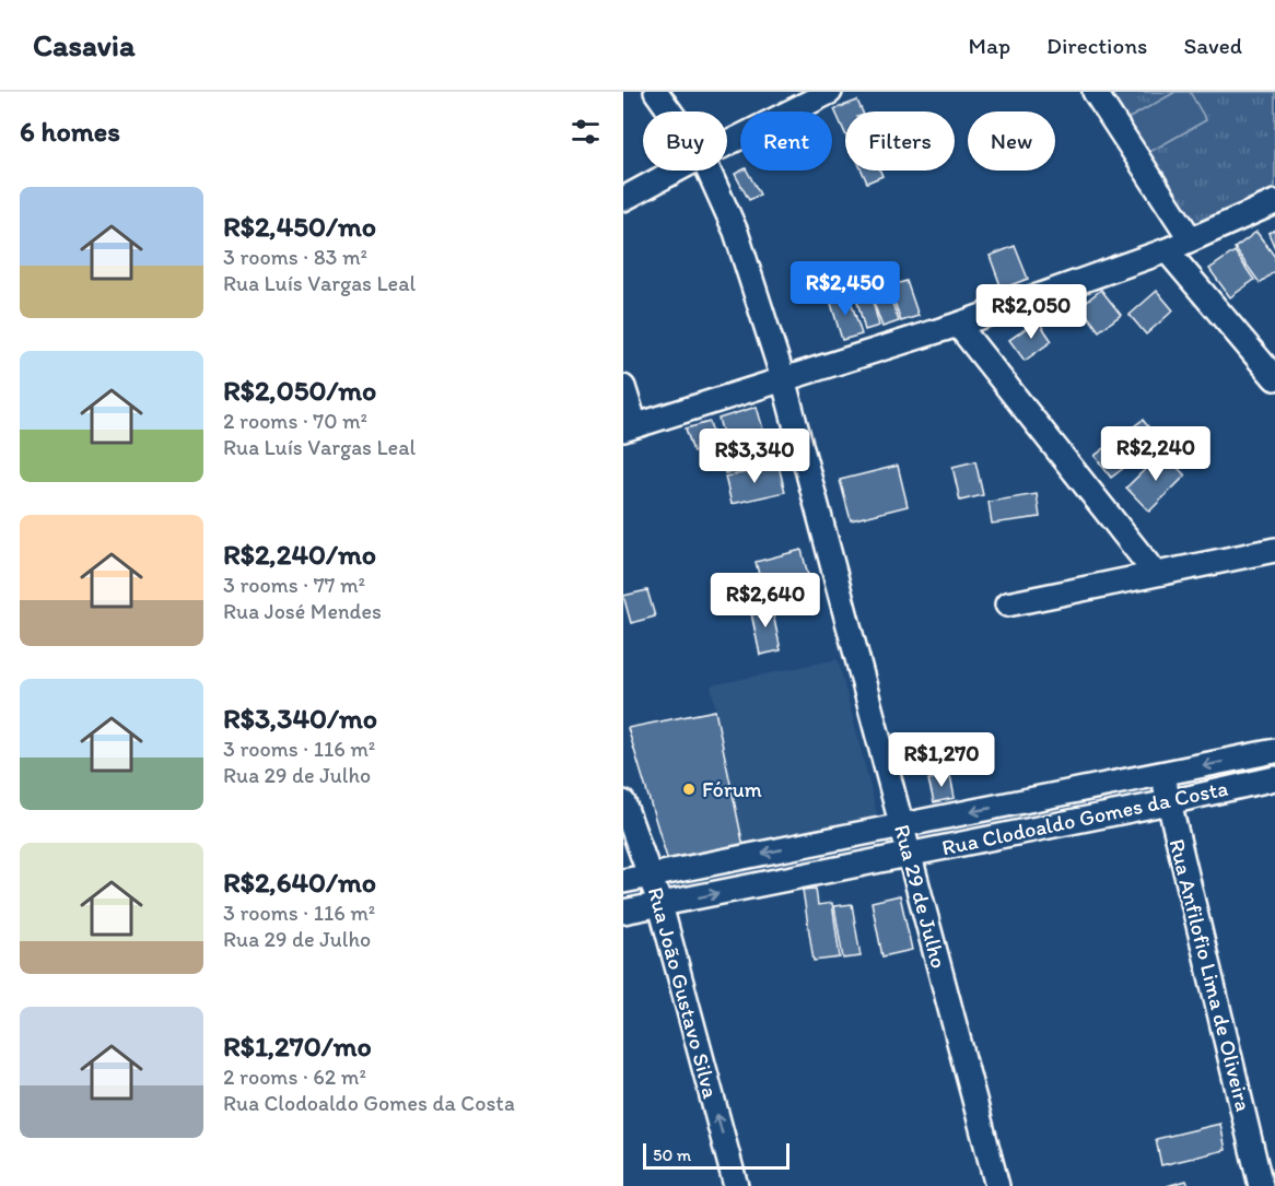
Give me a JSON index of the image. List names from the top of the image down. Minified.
{"streets":{"street":["Rua Clodoaldo Gomes da Costa","Rua 29 de Julho","Rua Anfilofio Lima de Oliveira","Rua João Gustavo Silva"]},"crossings":[["Rua Clodoaldo Gomes da Costa","Rua 29 de Julho"],["Rua Clodoaldo Gomes da Costa","Rua Anfilofio Lima de Oliveira"],["Rua Clodoaldo Gomes da Costa","Rua João Gustavo Silva"]],"one_way":["Rua João Gustavo Silva"],"places":["Fórum"],"scale_bar":"50 m","page":{"header":"Casavia","nav":["Map","Directions","Saved"],"heading":"6 homes","chip":["Buy","Rent","Filters","New"],"list":[{"name":"R$2,450/mo","note":"3 rooms · 83 m² · Rua Luís Vargas Leal"},{"name":"R$2,050/mo","note":"2 rooms · 70 m² · Rua Luís Vargas Leal"},{"name":"R$2,240/mo","note":"3 rooms · 77 m² · Rua José Mendes"},{"name":"R$3,340/mo","note":"3 rooms · 116 m² · Rua 29 de Julho"},{"name":"R$2,640/mo","note":"3 rooms · 116 m² · Rua 29 de Julho"},{"name":"R$1,270/mo","note":"2 rooms · 62 m² · Rua Clodoaldo Gomes da Costa"}],"price":["R$2,450","R$2,050","R$2,240","R$3,340","R$2,640","R$1,270"],"scale":"50 m"}}
